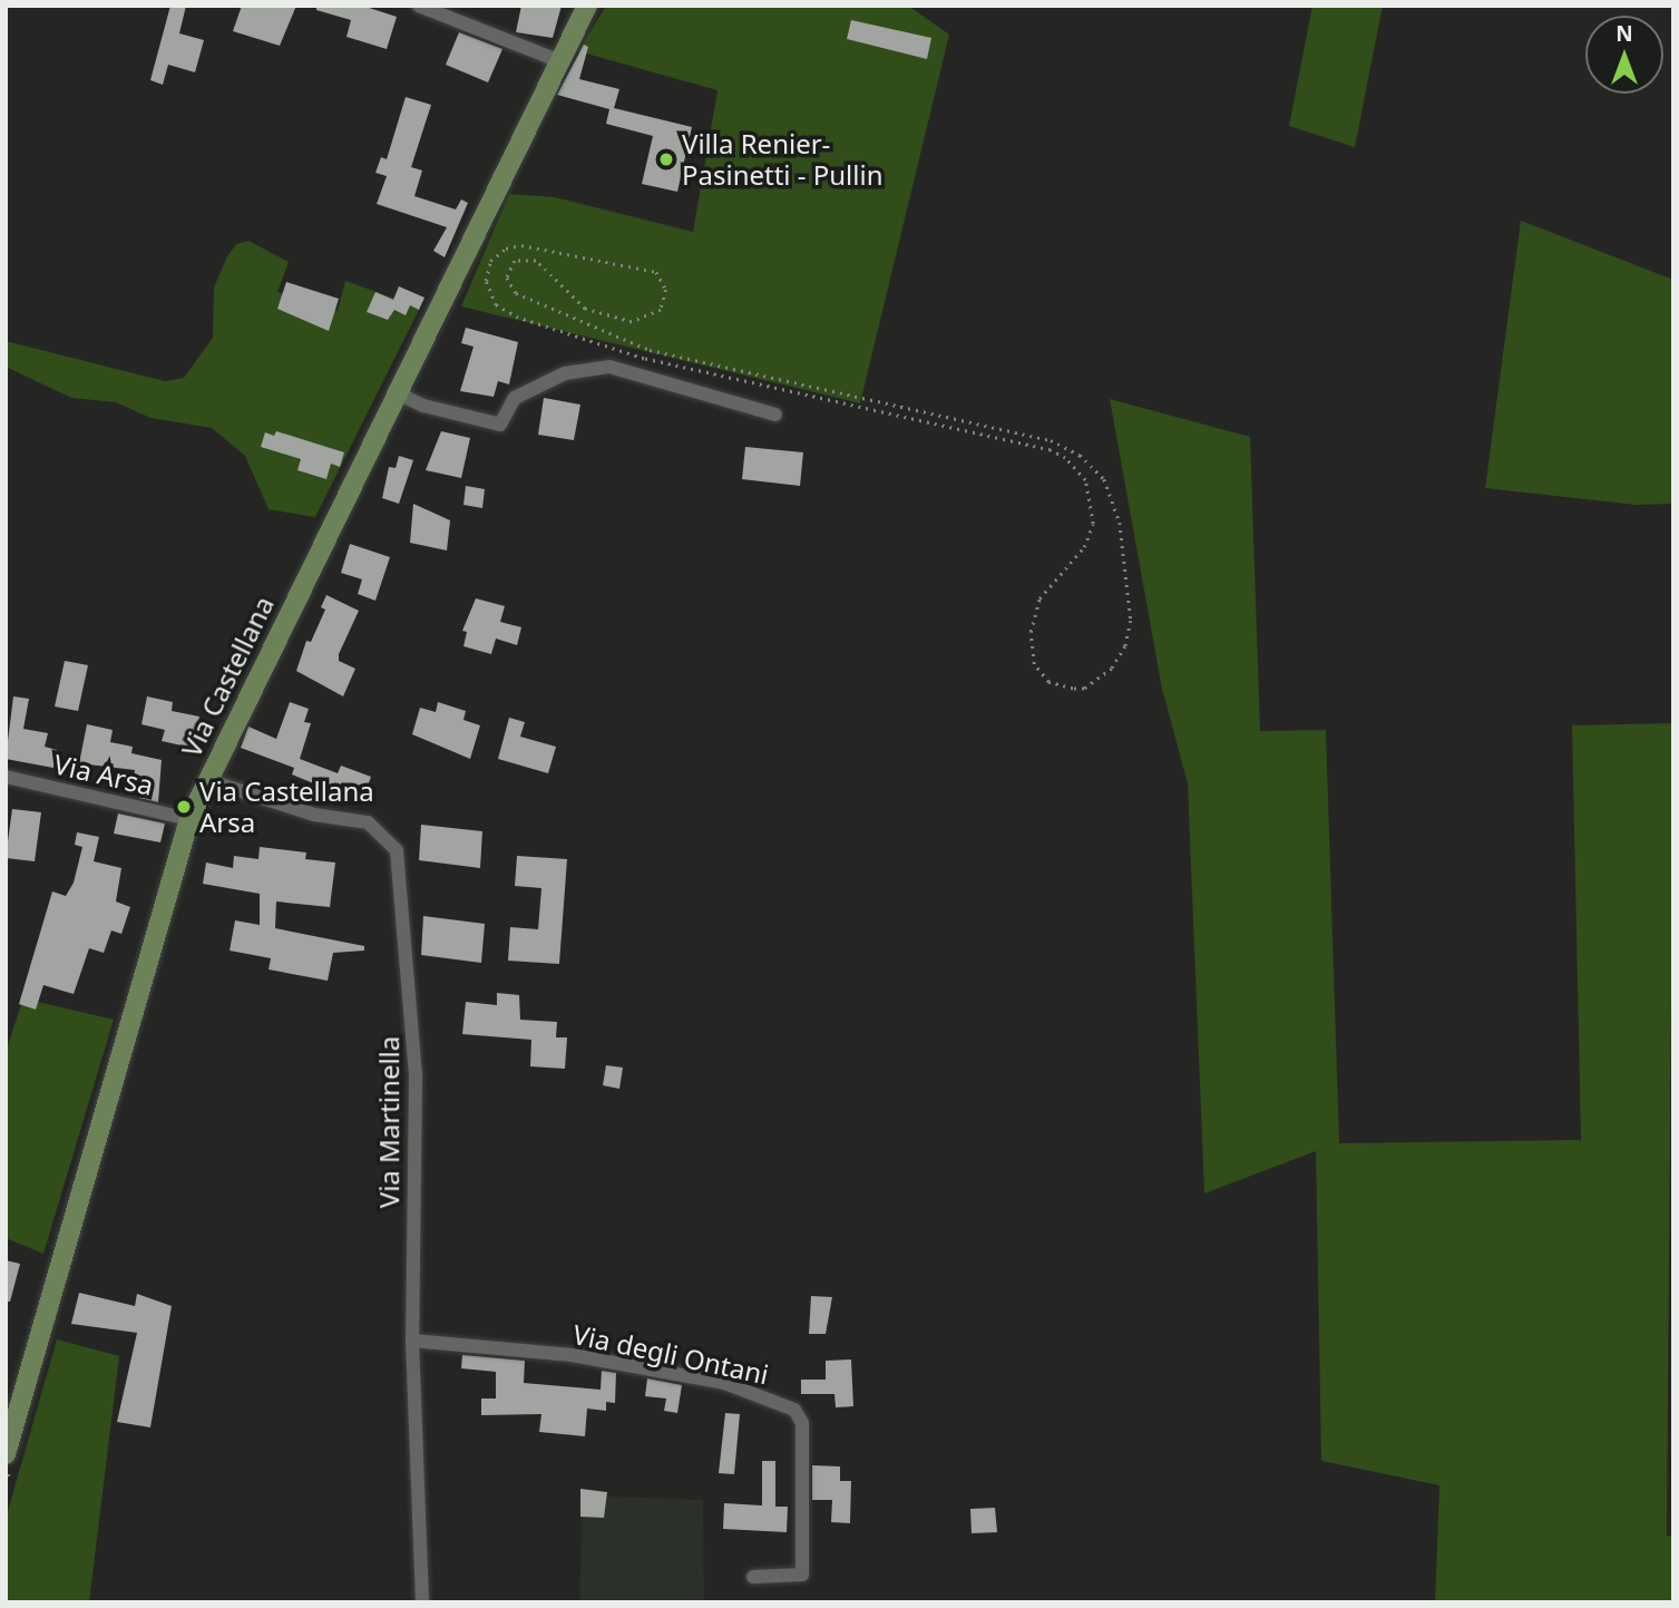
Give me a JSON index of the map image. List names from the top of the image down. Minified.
{"streets":{"main road":["Via Castellana"],"street":["Via Arsa","Via Martinella","Via degli Ontani"]},"crossings":[["Via Castellana","Via Arsa"],["Via Castellana","Via Martinella"],["Via Martinella","Via degli Ontani"]],"places":["Villa Renier- Pasinetti - Pullin","Via Castellana Arsa"],"north":"top"}
